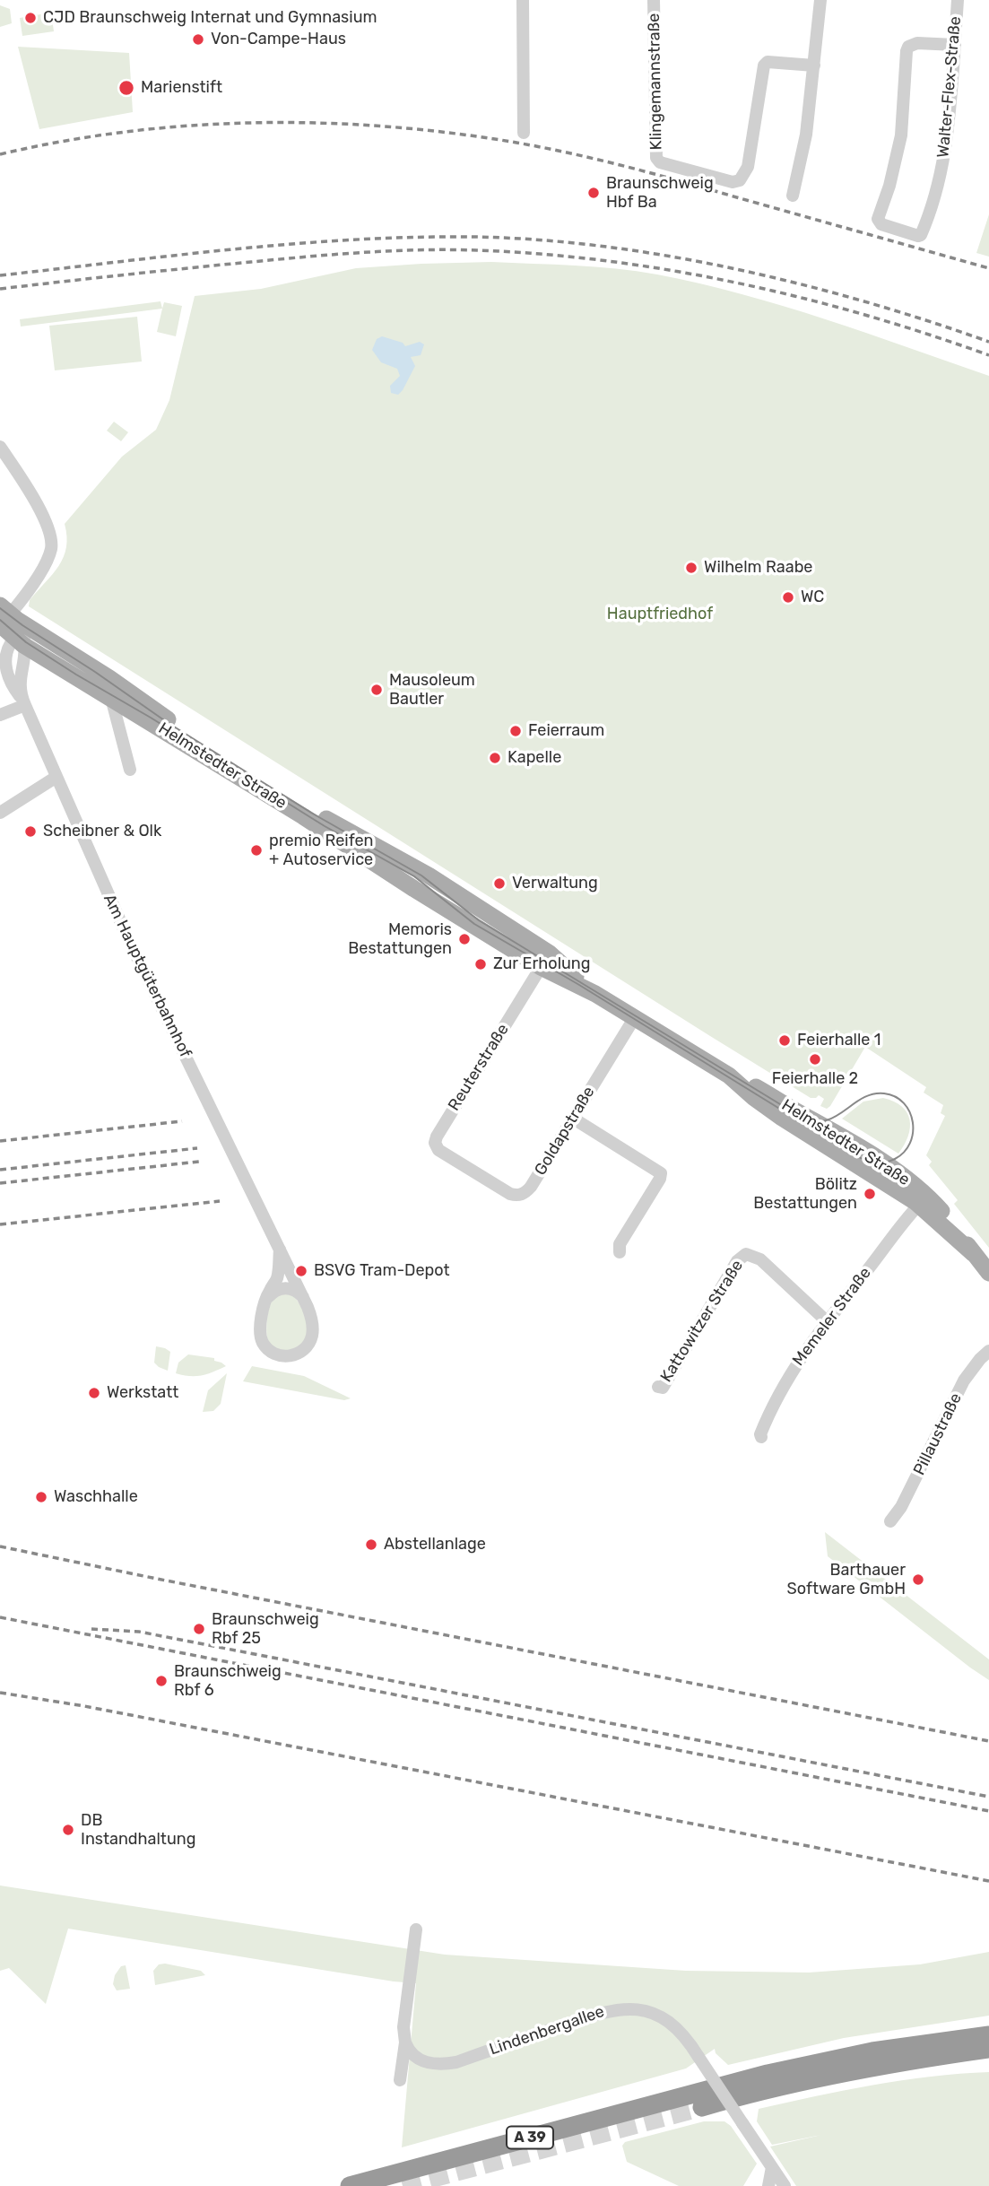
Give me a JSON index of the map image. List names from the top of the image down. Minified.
{"streets":{"highway":["A 39"],"main road":["Helmstedter Straße"],"street":["Klingemannstraße","Walter-Flex-Straße","Am Hauptgüterbahnhof","Reuterstraße","Goldapstraße","Memeler Straße","Kattowitzer Straße","Pillaustraße","Lindenbergallee"]},"crossings":[["Helmstedter Straße","Am Hauptgüterbahnhof"],["Helmstedter Straße","Reuterstraße"],["Helmstedter Straße","Goldapstraße"],["Helmstedter Straße","Memeler Straße"],["Reuterstraße","Goldapstraße"],["Memeler Straße","Kattowitzer Straße"]],"parks":["Hauptfriedhof"],"places":["CJD Braunschweig Internat und Gymnasium","Von-Campe-Haus","Marienstift","Braunschweig Hbf Ba","Wilhelm Raabe","WC","Mausoleum Bautler","Feierraum","Kapelle","Scheibner & Olk","premio Reifen + Autoservice","Verwaltung","Memoris Bestattungen","Zur Erholung","Feierhalle 1","Feierhalle 2","Bölitz Bestattungen","BSVG Tram-Depot","Werkstatt","Waschhalle","Abstellanlage","Barthauer Software GmbH","Braunschweig Rbf 25","Braunschweig Rbf 6","DB Instandhaltung"]}
